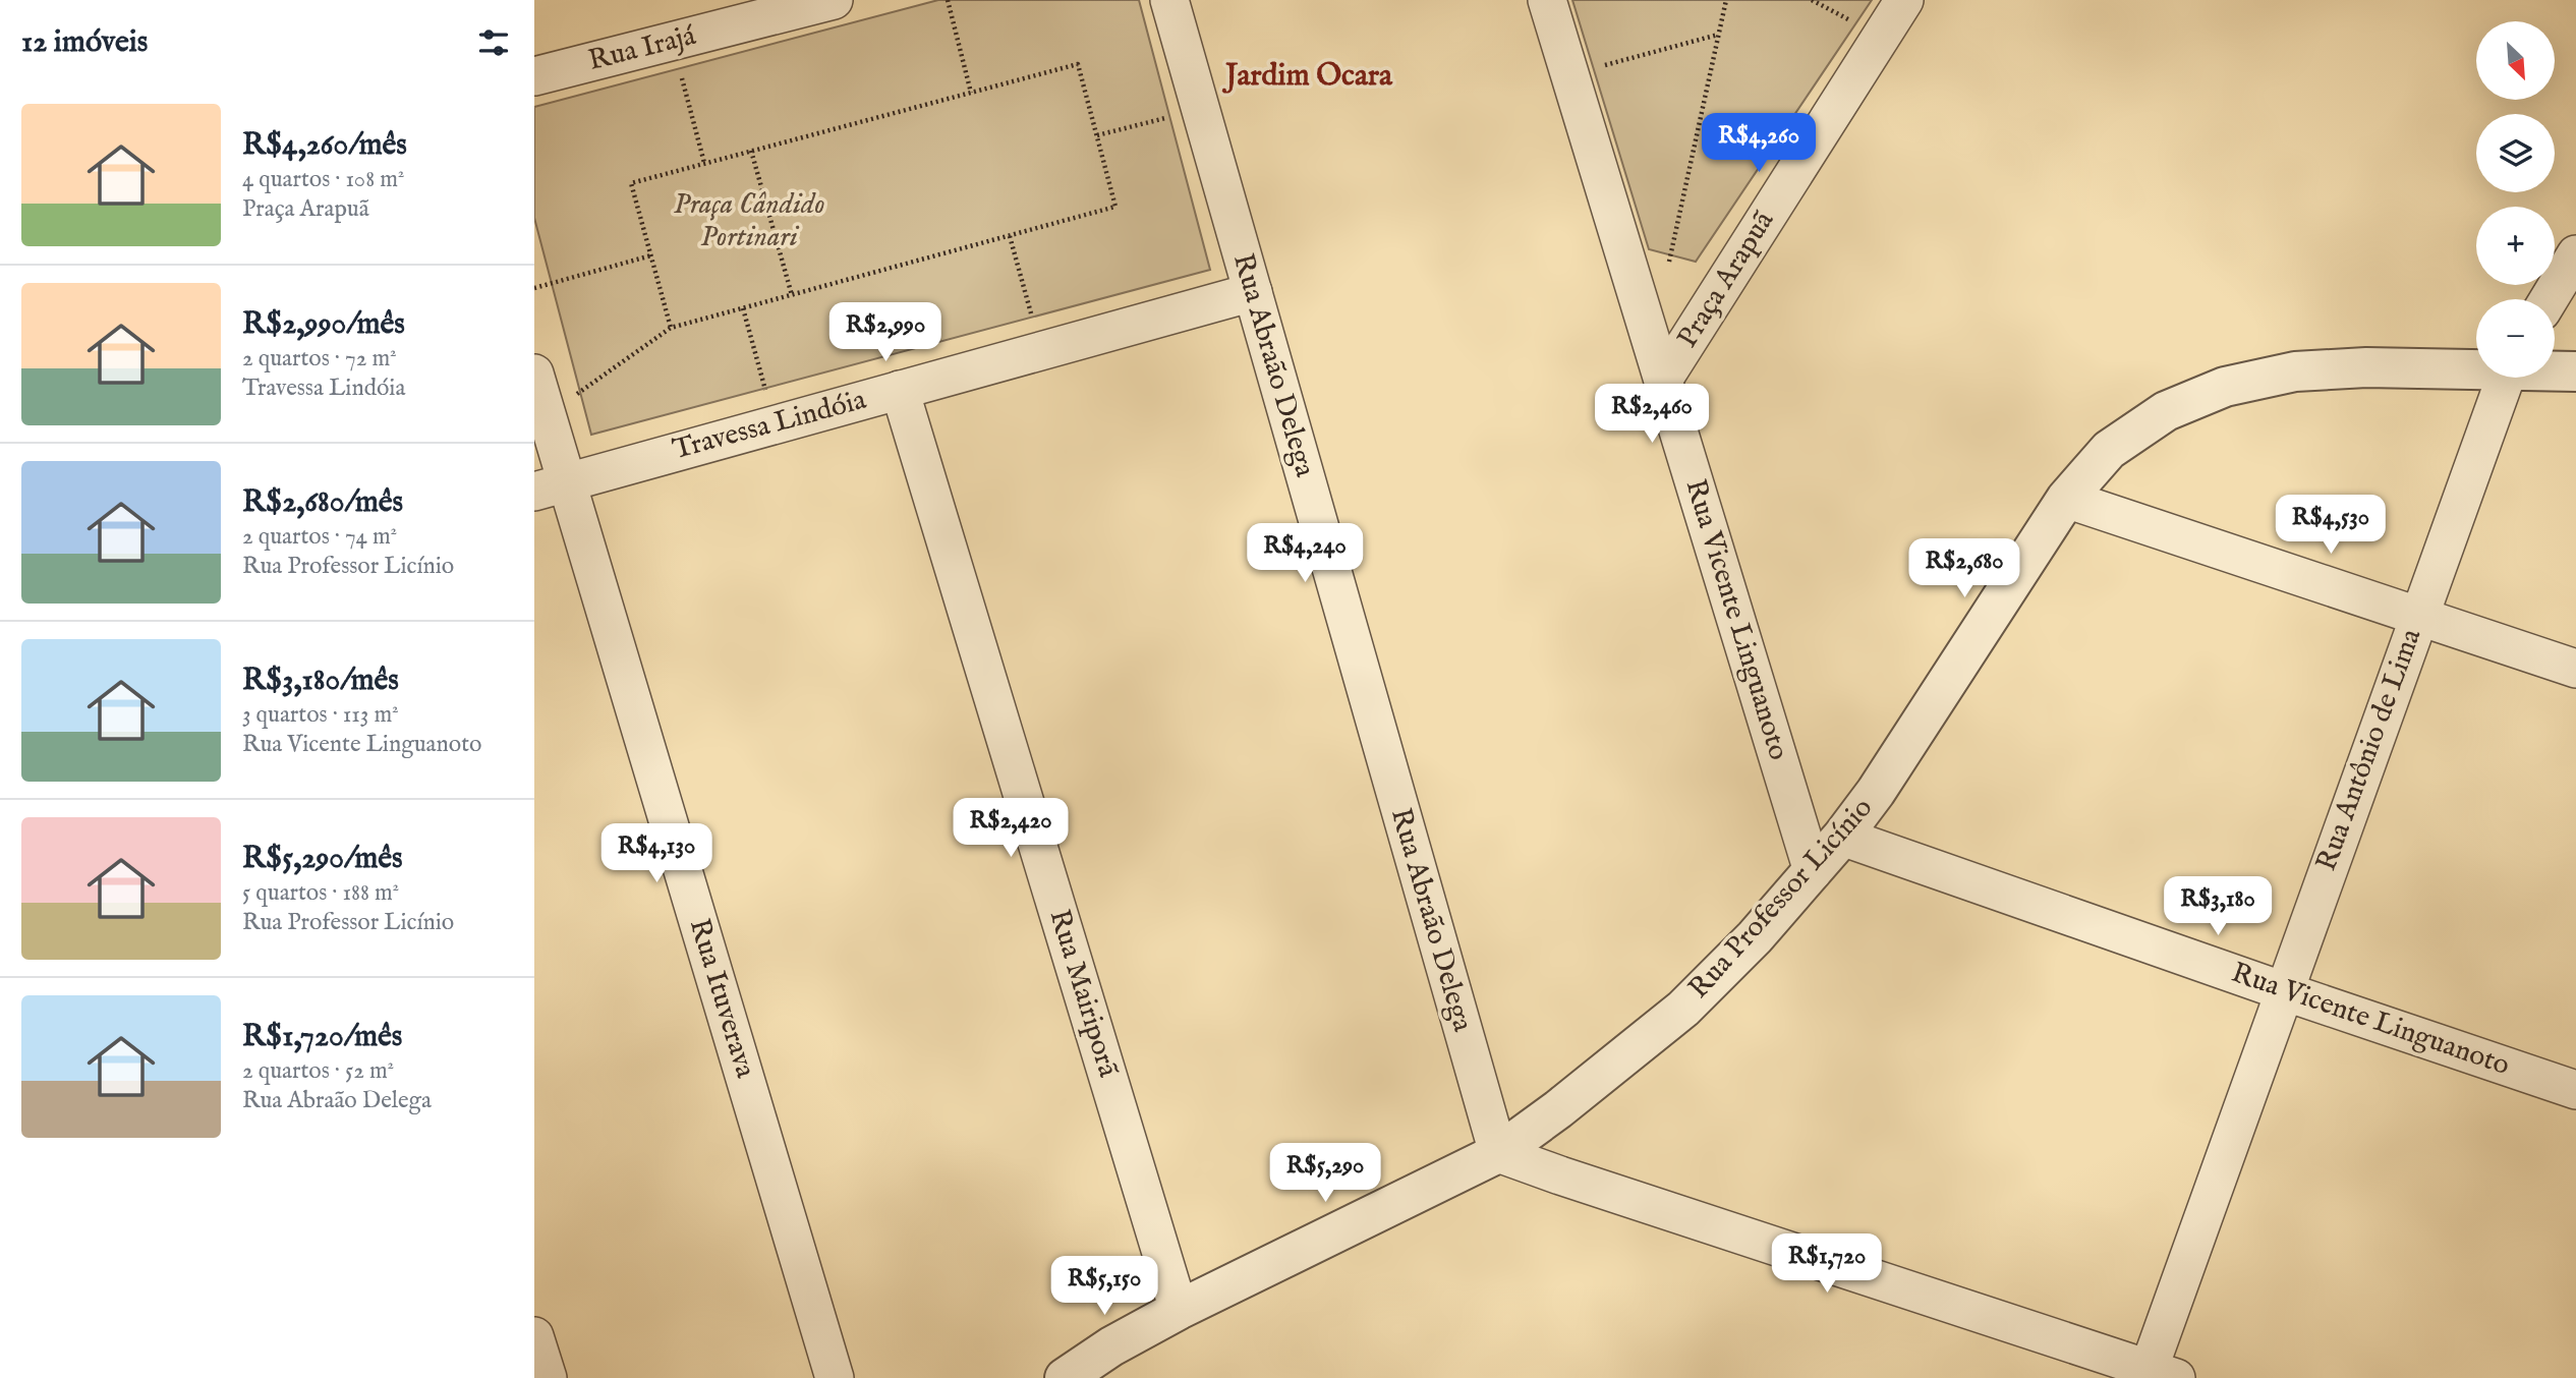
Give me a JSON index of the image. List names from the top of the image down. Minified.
{"streets":{"street":["Rua Irajá","Praça Arapuã","Rua Abraão Delega","Travessa Lindóia","Rua Vicente Linguanoto","Rua Antônio de Lima","Rua Professor Licínio","Rua Mairiporã","Rua Ituverava"]},"crossings":[["Praça Arapuã","Rua Vicente Linguanoto"],["Rua Abraão Delega","Travessa Lindóia"],["Rua Abraão Delega","Rua Professor Licínio"],["Travessa Lindóia","Rua Mairiporã"],["Travessa Lindóia","Rua Ituverava"],["Rua Vicente Linguanoto","Rua Antônio de Lima"],["Rua Vicente Linguanoto","Rua Professor Licínio"],["Rua Professor Licínio","Rua Mairiporã"]],"districts":["Jardim Ocara"],"parks":["Praça Cândido Portinari"],"north":"bottom right","page":{"heading":"12 imóveis","map_buttons":["+","−"],"list":[{"name":"R$4,260/mês","note":"4 quartos · 108 m² · Praça Arapuã"},{"name":"R$2,990/mês","note":"2 quartos · 72 m² · Travessa Lindóia"},{"name":"R$2,680/mês","note":"2 quartos · 74 m² · Rua Professor Licínio"},{"name":"R$3,180/mês","note":"3 quartos · 113 m² · Rua Vicente Linguanoto"},{"name":"R$5,290/mês","note":"5 quartos · 188 m² · Rua Professor Licínio"},{"name":"R$1,720/mês","note":"2 quartos · 52 m² · Rua Abraão Delega"}],"price":["R$4,260","R$2,990","R$2,460","R$4,530","R$4,240","R$2,680","R$2,420","R$4,130","R$3,180","R$5,290","R$1,720","R$5,150"]}}
